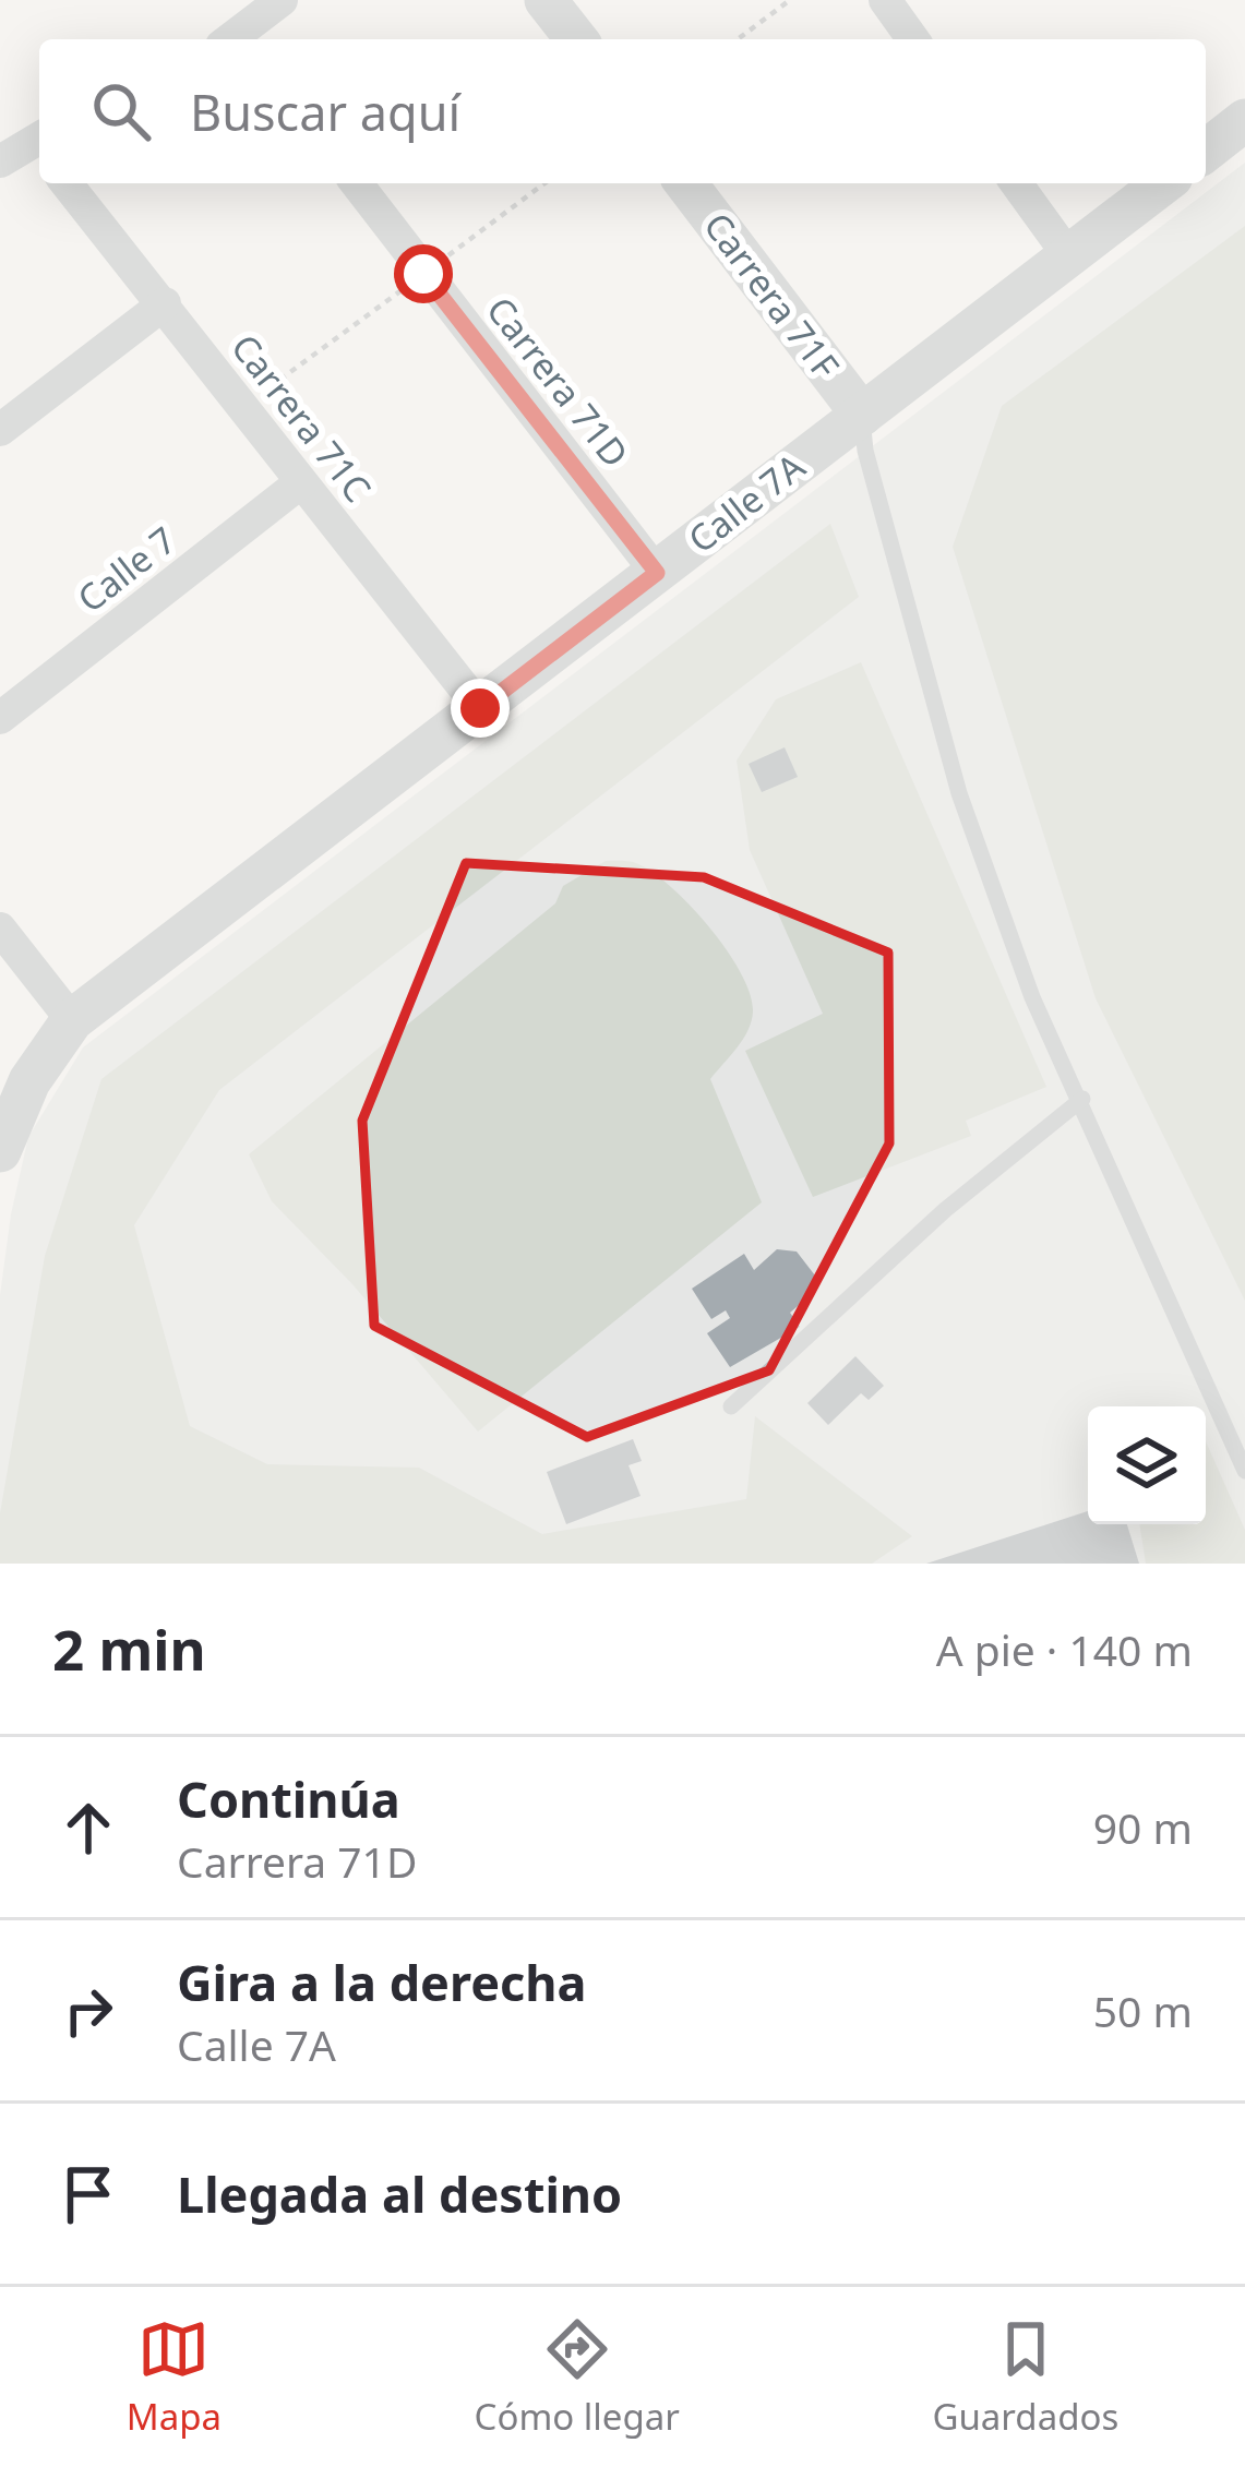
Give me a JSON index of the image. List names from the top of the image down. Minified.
{"streets":{"street":["Carrera 71F","Carrera 71D","Carrera 71C","Calle 7A","Calle 7"]},"crossings":[["Carrera 71F","Calle 7A"],["Carrera 71D","Calle 7A"],["Carrera 71C","Calle 7A"],["Carrera 71C","Calle 7"]],"page":{"search":"Buscar aquí","heading":["2 min","A pie · 140 m"],"list":[["Continúa","Carrera 71D","90 m"],["Gira a la derecha","Calle 7A","50 m"],"Llegada al destino"],"nav":["Mapa","Cómo llegar","Guardados"]}}
